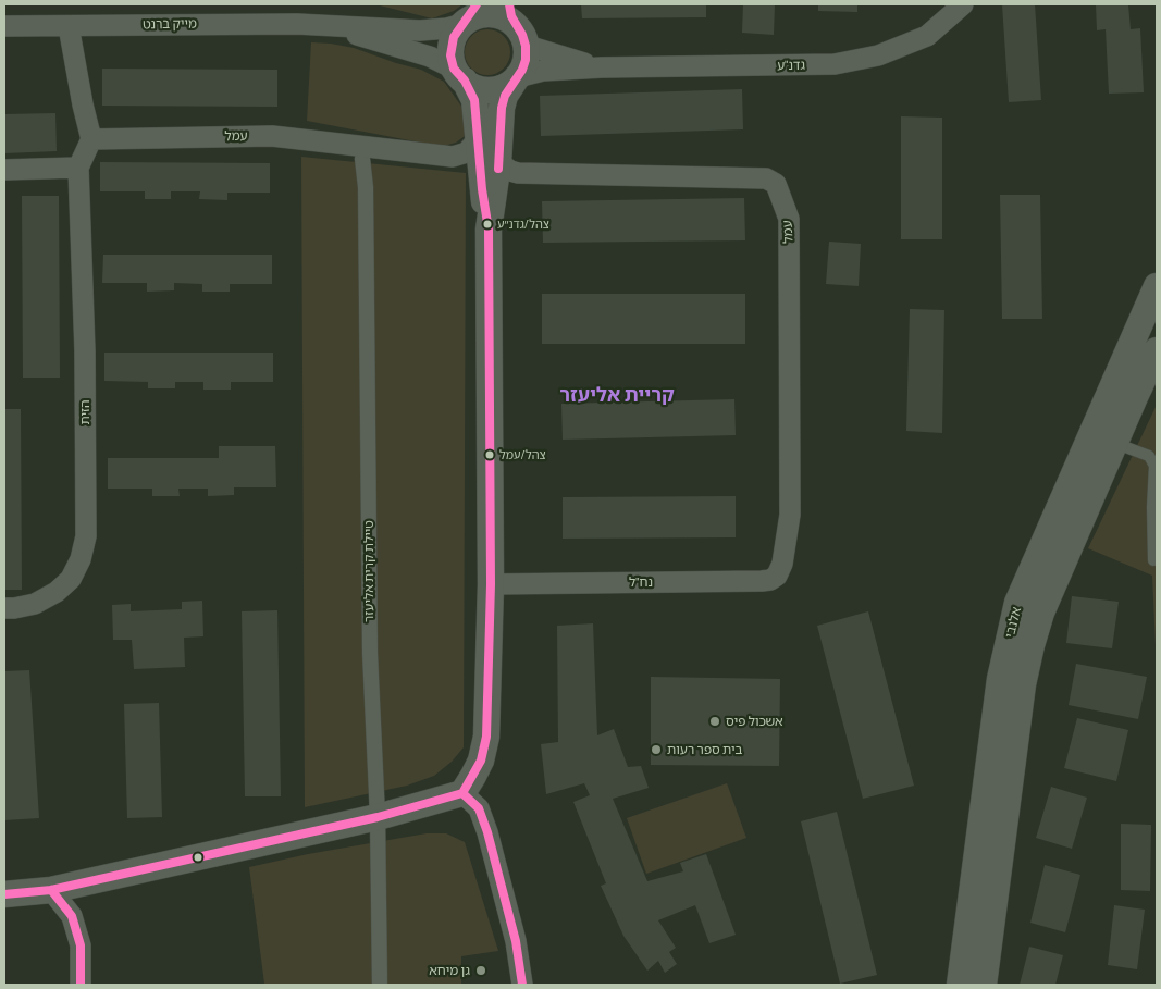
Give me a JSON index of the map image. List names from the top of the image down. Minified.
{"streets":{"street":["מייק ברנט","גדנ\"ע","עמל","הזית","טיילת קרית אליעזר","נח\"ל","אלנבי"]},"crossings":[["מייק ברנט","גדנ\"ע"],["עמל","נח\"ל"]],"districts":["קריית אליעזר"],"places":["צהל/גדנ״ע","צהל/עמל","אשכול פיס","בית ספר רעות","גן מיחא"]}
